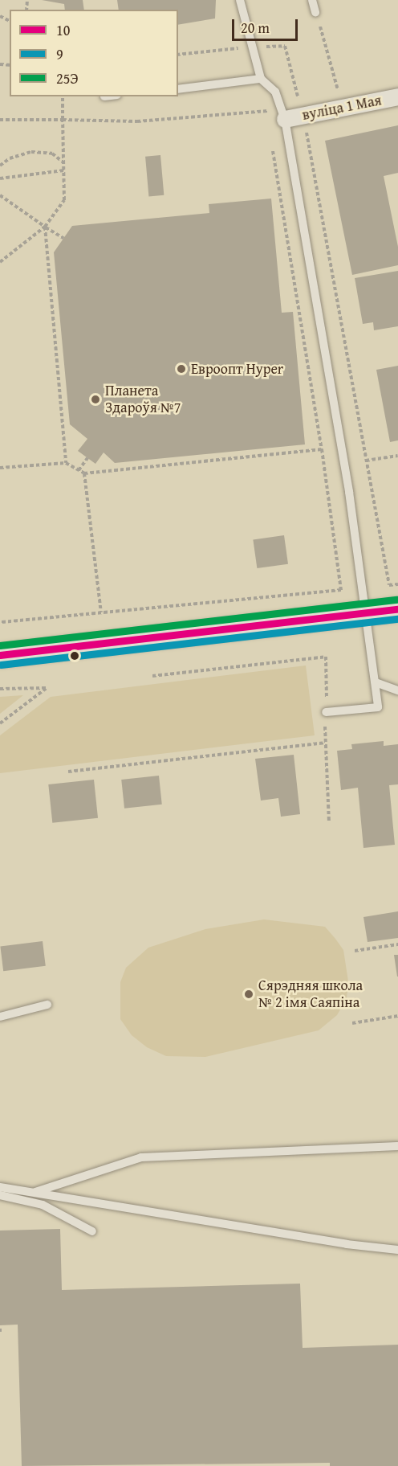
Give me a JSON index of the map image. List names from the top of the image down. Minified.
{"streets":{"street":["вуліца 1 Мая"]},"places":["Евроопт Hyper","Планета Здароўя №7","Сярэдняя школа № 2 імя Саяпіна"],"lines":["transit line 25Э","transit line 10","transit line 9"],"legend":["10","9","25Э"],"scale_bar":"20 m"}
